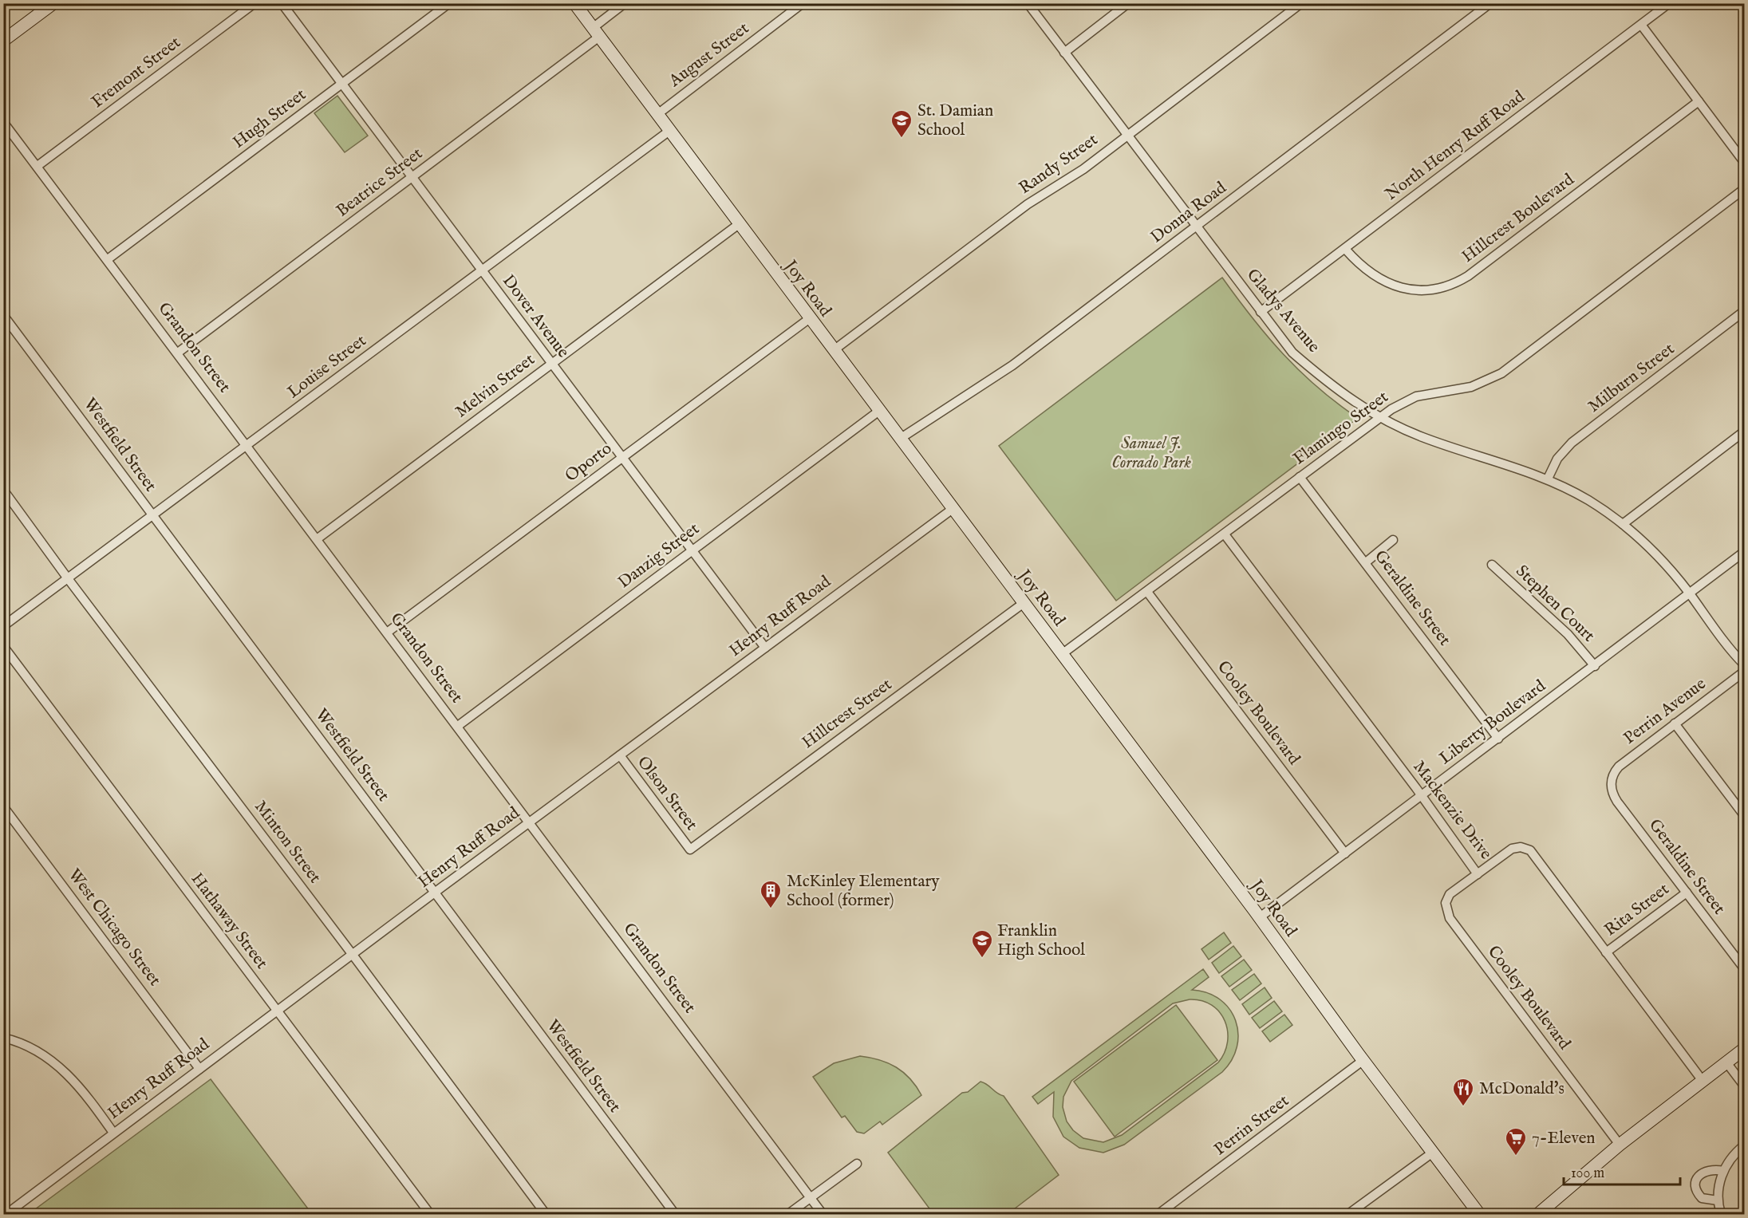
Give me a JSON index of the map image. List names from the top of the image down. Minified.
{"streets":{"street":["August Street","Fremont Street","Hugh Street","North Henry Ruff Road","Randy Street","Beatrice Street","Donna Road","Hillcrest Boulevard","Joy Road","Gladys Avenue","Dover Avenue","Grandon Street","Louise Street","Milburn Street","Melvin Street","Flamingo Street","Westfield Street","Oporto","Danzig Street","Geraldine Street","Stephen Court","Henry Ruff Road","Perrin Avenue","Cooley Boulevard","Hillcrest Street","Liberty Boulevard","Olson Street","Mackenzie Drive","Minton Street","Rita Street","Hathaway Street","West Chicago Street","Perrin Street"]},"crossings":[["August Street","Joy Road"],["Fremont Street","Grandon Street"],["Hugh Street","Dover Avenue"],["Hugh Street","Grandon Street"],["North Henry Ruff Road","Hillcrest Boulevard"],["North Henry Ruff Road","Gladys Avenue"],["Randy Street","Joy Road"],["Randy Street","Gladys Avenue"],["Beatrice Street","Joy Road"],["Beatrice Street","Dover Avenue"],["Beatrice Street","Grandon Street"],["Donna Road","Joy Road"],["Donna Road","Gladys Avenue"],["Joy Road","Louise Street"],["Joy Road","Melvin Street"],["Joy Road","Flamingo Street"],["Joy Road","Oporto"],["Joy Road","Danzig Street"],["Joy Road","Henry Ruff Road"],["Joy Road","Hillcrest Street"],["Joy Road","Liberty Boulevard"],["Joy Road","Perrin Street"],["Gladys Avenue","Milburn Street"],["Gladys Avenue","Flamingo Street"],["Gladys Avenue","Liberty Boulevard"],["Dover Avenue","Louise Street"],["Dover Avenue","Melvin Street"],["Dover Avenue","Oporto"],["Dover Avenue","Danzig Street"],["Dover Avenue","Henry Ruff Road"],["Grandon Street","Louise Street"],["Grandon Street","Melvin Street"],["Grandon Street","Oporto"],["Grandon Street","Danzig Street"],["Grandon Street","Henry Ruff Road"],["Louise Street","Westfield Street"],["Louise Street","Minton Street"],["Flamingo Street","Geraldine Street"],["Flamingo Street","Cooley Boulevard"],["Flamingo Street","Mackenzie Drive"],["Westfield Street","Henry Ruff Road"],["Geraldine Street","Perrin Avenue"],["Geraldine Street","Liberty Boulevard"],["Geraldine Street","Rita Street"],["Stephen Court","Liberty Boulevard"],["Henry Ruff Road","Olson Street"],["Henry Ruff Road","Minton Street"],["Henry Ruff Road","Hathaway Street"],["Henry Ruff Road","West Chicago Street"],["Cooley Boulevard","Liberty Boulevard"],["Cooley Boulevard","Mackenzie Drive"],["Hillcrest Street","Olson Street"],["Liberty Boulevard","Mackenzie Drive"],["Mackenzie Drive","Rita Street"]],"parks":["Samuel J. Corrado Park"],"places":{"school or university":["St. Damian School","Franklin High School"],"building":["McKinley Elementary School (former)"],"restaurant":["McDonald's"],"supermarket":["7-Eleven"]},"scale_bar":"100 m"}
